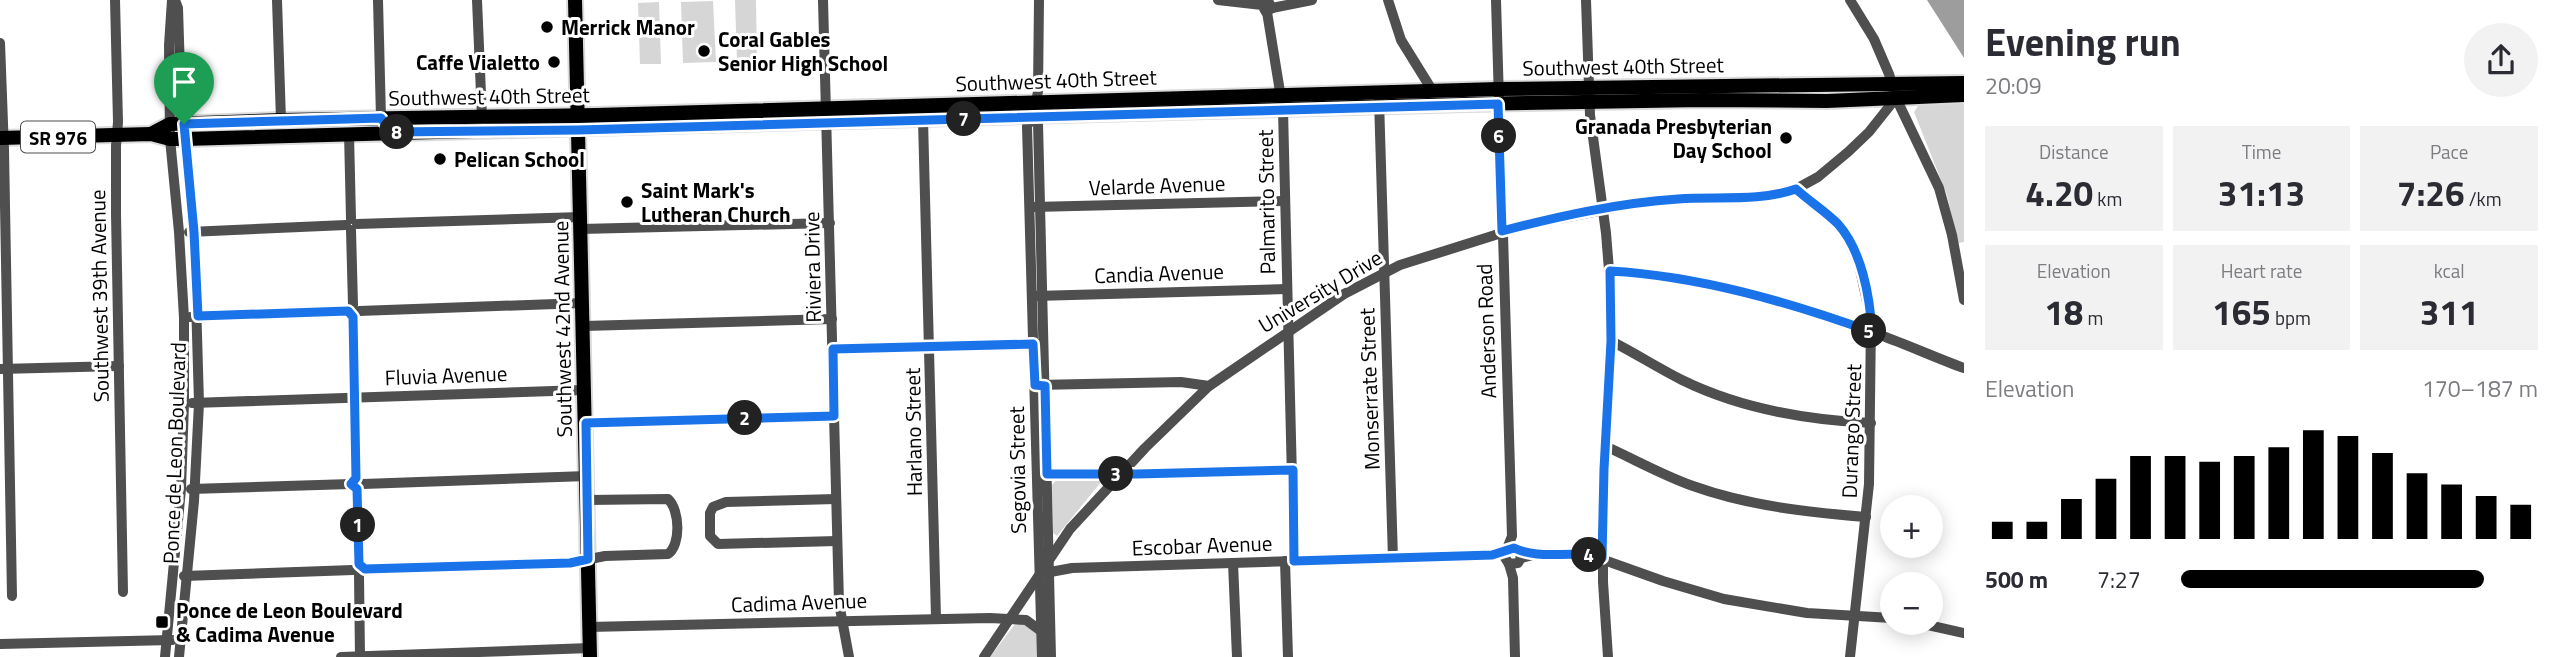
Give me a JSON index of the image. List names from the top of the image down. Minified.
{"streets":{"main road":["Southwest 40th Street","SR 976","Southwest 42nd Avenue"],"street":["Velarde Avenue","Palmarito Street","Riviera Drive","Candia Avenue","University Drive","Southwest 39th Avenue","Anderson Road","Fluvia Avenue","Monserrate Street","Durango Street","Harlano Street","Ponce de Leon Boulevard","Segovia Street","Escobar Avenue","Cadima Avenue"]},"crossings":[["Southwest 40th Street","Palmarito Street"],["Southwest 40th Street","Riviera Drive"],["Southwest 40th Street","University Drive"],["Southwest 40th Street","Southwest 39th Avenue"],["Southwest 40th Street","Southwest 42nd Avenue"],["Southwest 40th Street","Anderson Road"],["Southwest 40th Street","Monserrate Street"],["Southwest 40th Street","Harlano Street"],["Southwest 40th Street","Ponce de Leon Boulevard"],["Southwest 40th Street","Segovia Street"],["Velarde Avenue","Palmarito Street"],["Velarde Avenue","Segovia Street"],["Palmarito Street","Candia Avenue"],["Palmarito Street","University Drive"],["Palmarito Street","Escobar Avenue"],["Riviera Drive","Cadima Avenue"],["Candia Avenue","Segovia Street"],["University Drive","Anderson Road"],["University Drive","Monserrate Street"],["University Drive","Durango Street"],["University Drive","Segovia Street"],["University Drive","Escobar Avenue"],["University Drive","Cadima Avenue"],["Southwest 42nd Avenue","Fluvia Avenue"],["Southwest 42nd Avenue","Cadima Avenue"],["Anderson Road","Escobar Avenue"],["Fluvia Avenue","Ponce de Leon Boulevard"],["Monserrate Street","Escobar Avenue"],["Harlano Street","Cadima Avenue"],["Segovia Street","Escobar Avenue"],["Segovia Street","Cadima Avenue"]],"places":{"other":["Merrick Manor","Coral Gables Senior High School","Caffe Vialetto","Granada Presbyterian Day School","Pelican School","Saint Mark's Lutheran Church"],"transit":["Ponce de Leon Boulevard & Cadima Avenue"]},"page":{"heading":["Evening run","20:09"],"pins":["7","8","6","5","2","3","1","4"],"stats":[["Distance","4.20 km"],["Time","31:13"],["Pace","7:26 /km"],["Elevation","18 m"],["Heart rate","165 bpm"],["kcal","311"]],"chart":["Elevation","170–187 m"],"map_buttons":["+","−"],"list":[{"name":"500 m","note":"7:27"}]}}
